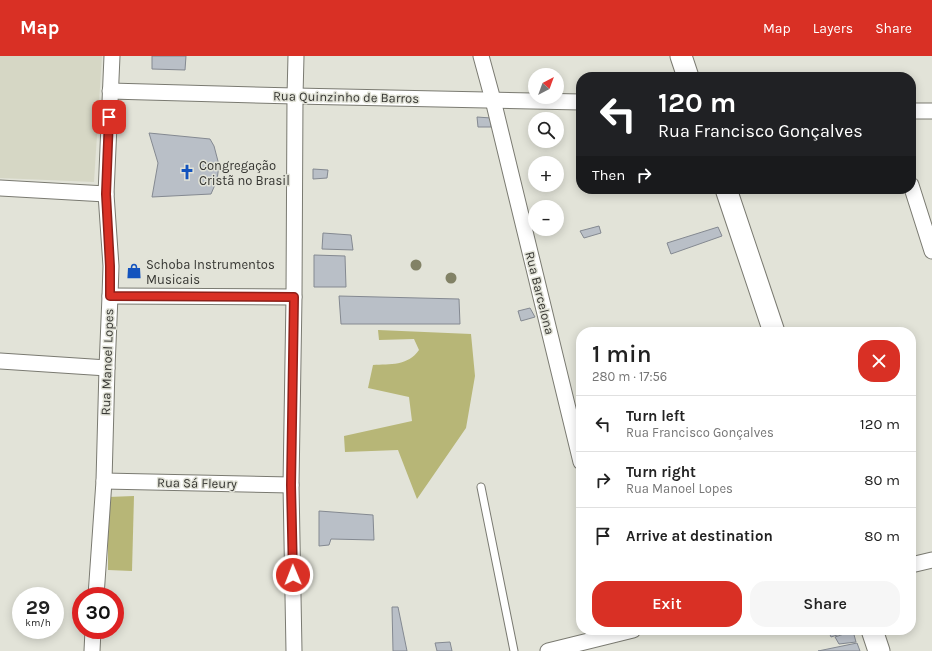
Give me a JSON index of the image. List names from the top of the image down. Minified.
{"streets":{"street":["Rua Quinzinho de Barros","Rua Barcelona","Rua Manoel Lopes","Rua Sá Fleury"]},"crossings":[["Rua Quinzinho de Barros","Rua Barcelona"],["Rua Quinzinho de Barros","Rua Manoel Lopes"],["Rua Manoel Lopes","Rua Sá Fleury"]],"places":{"church":["Congregação Cristã no Brasil"],"shop":["Schoba Instrumentos Musicais"]},"north":"top right","page":{"header":"Map","nav":["Map","Layers","Share"],"map_buttons":["+","−"],"turn":["120 m","Rua Francisco Gonçalves"],"then":"Then","heading":["1 min","280 m · 17:56"],"list":[{"name":"Turn left","note":"Rua Francisco Gonçalves","value":"120 m"},{"name":"Turn right","note":"Rua Manoel Lopes","value":"80 m"},{"name":"Arrive at destination","value":"80 m"}],"buttons":["Exit","Share"],"speed":"29 km/h","limit":"30"}}
